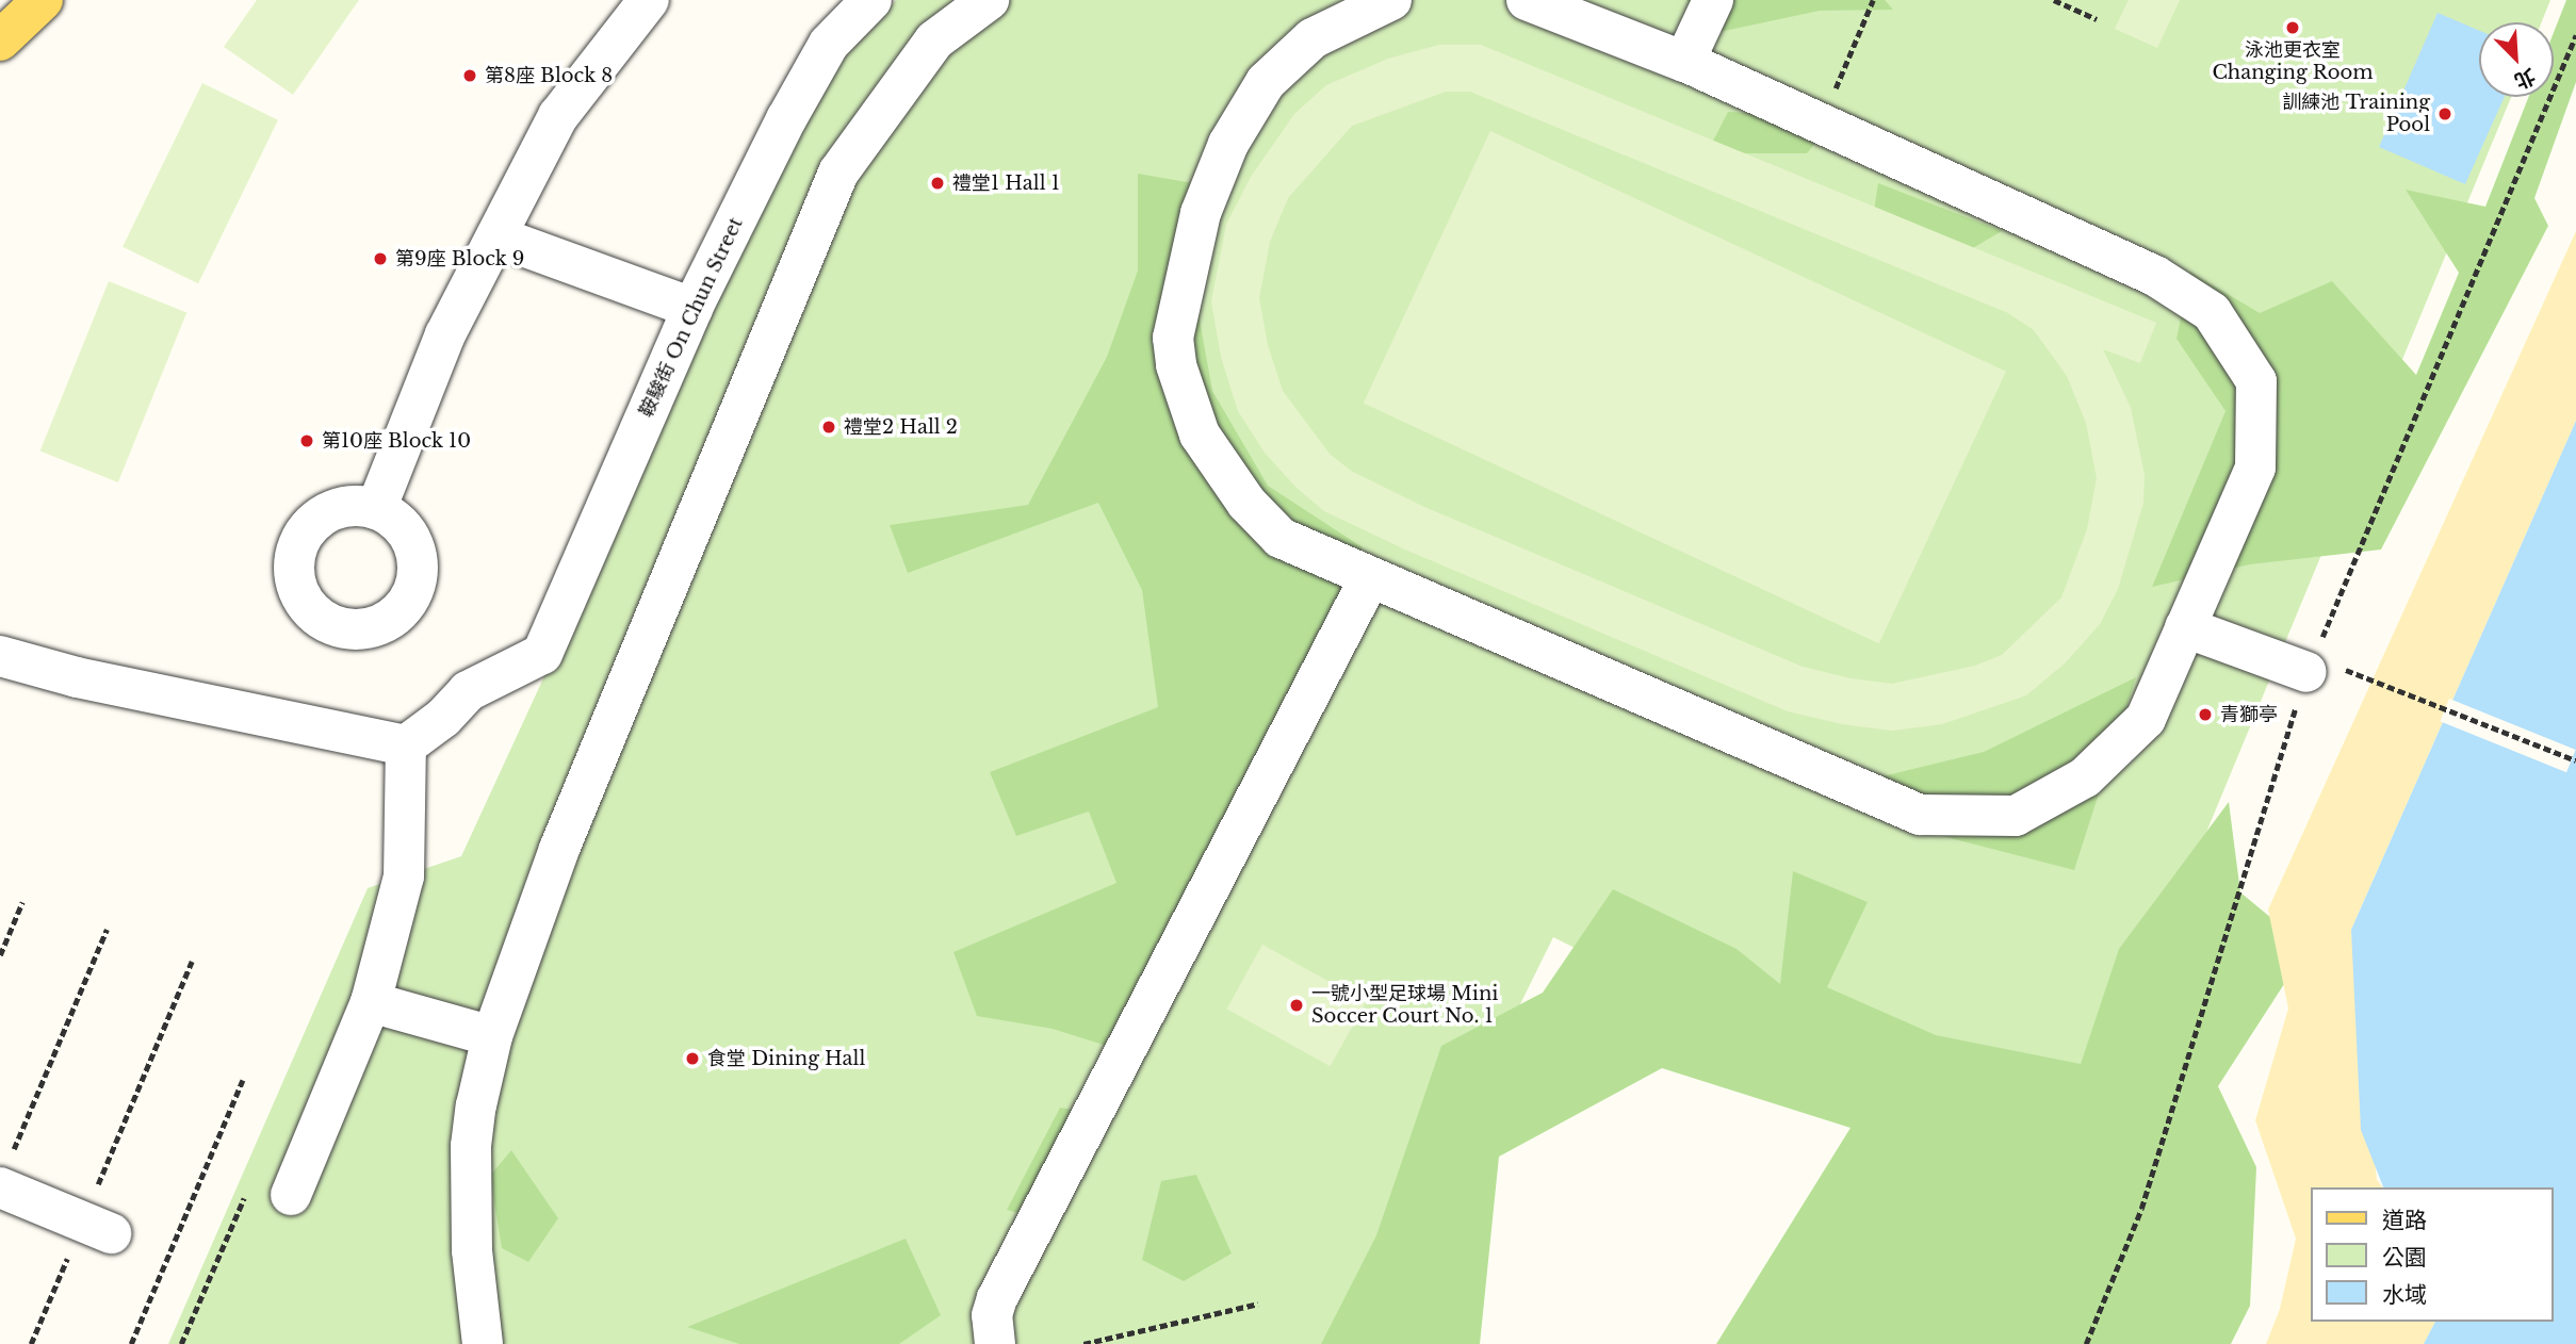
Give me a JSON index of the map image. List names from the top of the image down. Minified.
{"streets":{"street":["鞍駿街 On Chun Street"]},"places":["泳池更衣室 Changing Room","第8座 Block 8","訓練池 Training Pool","禮堂1 Hall 1","第9座 Block 9","禮堂2 Hall 2","第10座 Block 10","青獅亭","一號小型足球場 Mini Soccer Court No. 1","食堂 Dining Hall"],"legend":["道路","公園","水域"],"north":"bottom right"}
